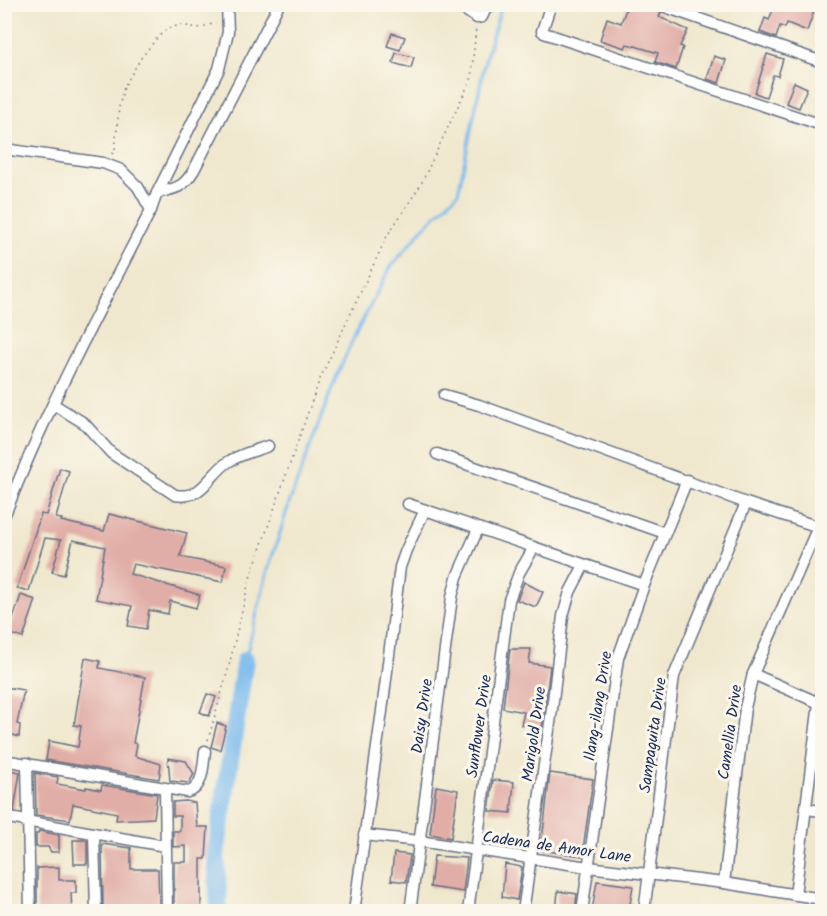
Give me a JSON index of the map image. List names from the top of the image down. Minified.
{"streets":{"street":["Ilang-ilang Drive","Daisy Drive","Sunflower Drive","Camellia Drive","Marigold Drive","Sampaguita Drive","Cadena de Amor Lane"]},"crossings":[["Ilang-ilang Drive","Cadena de Amor Lane"],["Daisy Drive","Cadena de Amor Lane"],["Sunflower Drive","Cadena de Amor Lane"],["Camellia Drive","Cadena de Amor Lane"],["Marigold Drive","Cadena de Amor Lane"],["Sampaguita Drive","Cadena de Amor Lane"]]}
